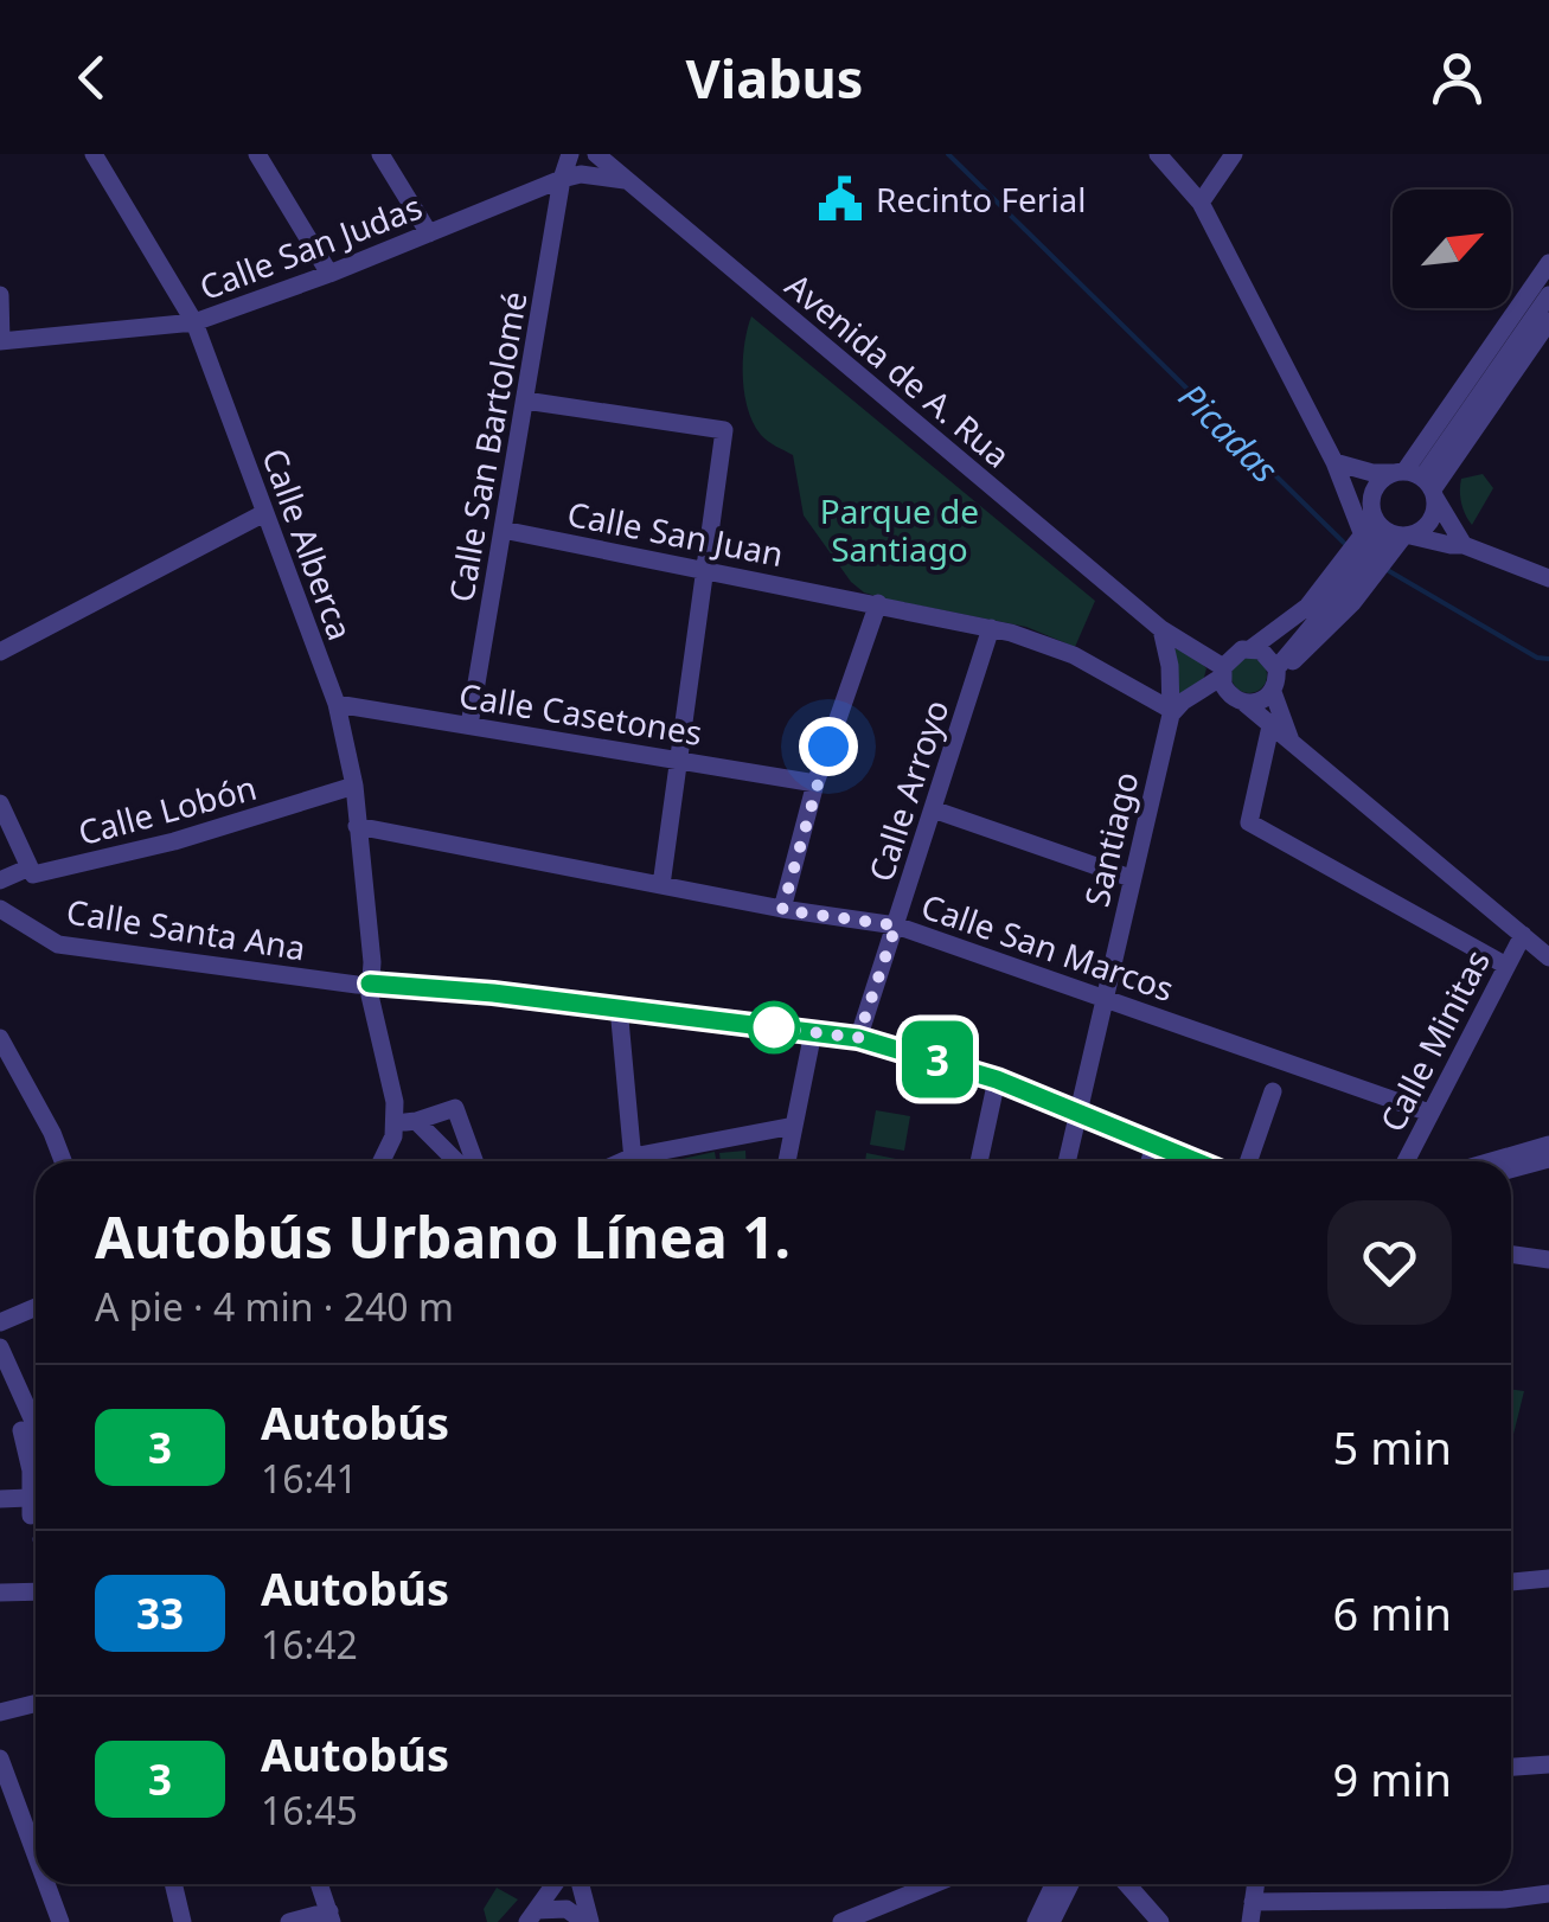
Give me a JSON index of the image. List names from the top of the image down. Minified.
{"streets":{"street":["Calle San Judas","Avenida de A. Rua","Calle San Bartolomé","Calle San Juan","Calle Alberca","Calle Casetones","Calle Arroyo","Calle Lobón","Santiago","Calle Santa Ana","Calle San Marcos","Calle Minitas"]},"crossings":[["Calle San Judas","Avenida de A. Rua"],["Calle San Judas","Calle San Bartolomé"],["Calle San Judas","Calle Alberca"],["Avenida de A. Rua","Santiago"],["Calle San Bartolomé","Calle San Juan"],["Calle San Bartolomé","Calle Casetones"],["Calle San Juan","Calle Arroyo"],["Calle San Juan","Santiago"],["Calle Alberca","Calle Casetones"],["Calle Alberca","Calle Lobón"],["Calle Alberca","Calle Santa Ana"],["Calle Alberca","Calle San Marcos"],["Calle Arroyo","Calle Santa Ana"],["Calle Arroyo","Calle San Marcos"],["Santiago","Calle Santa Ana"],["Santiago","Calle San Marcos"],["Calle San Marcos","Calle Minitas"]],"water":["Picadas"],"parks":["Parque de Santiago"],"places":{"public building":["Recinto Ferial"]},"lines":["bus line 3"],"north":"top right","page":{"header":"Viabus","on_map":"3","heading":["Autobús Urbano Línea 1.","A pie · 4 min · 240 m"],"list":[{"mark":"3","name":"Autobús","note":"16:41","value":"5 min"},{"mark":"33","name":"Autobús","note":"16:42","value":"6 min"},{"mark":"3","name":"Autobús","note":"16:45","value":"9 min"}]}}
